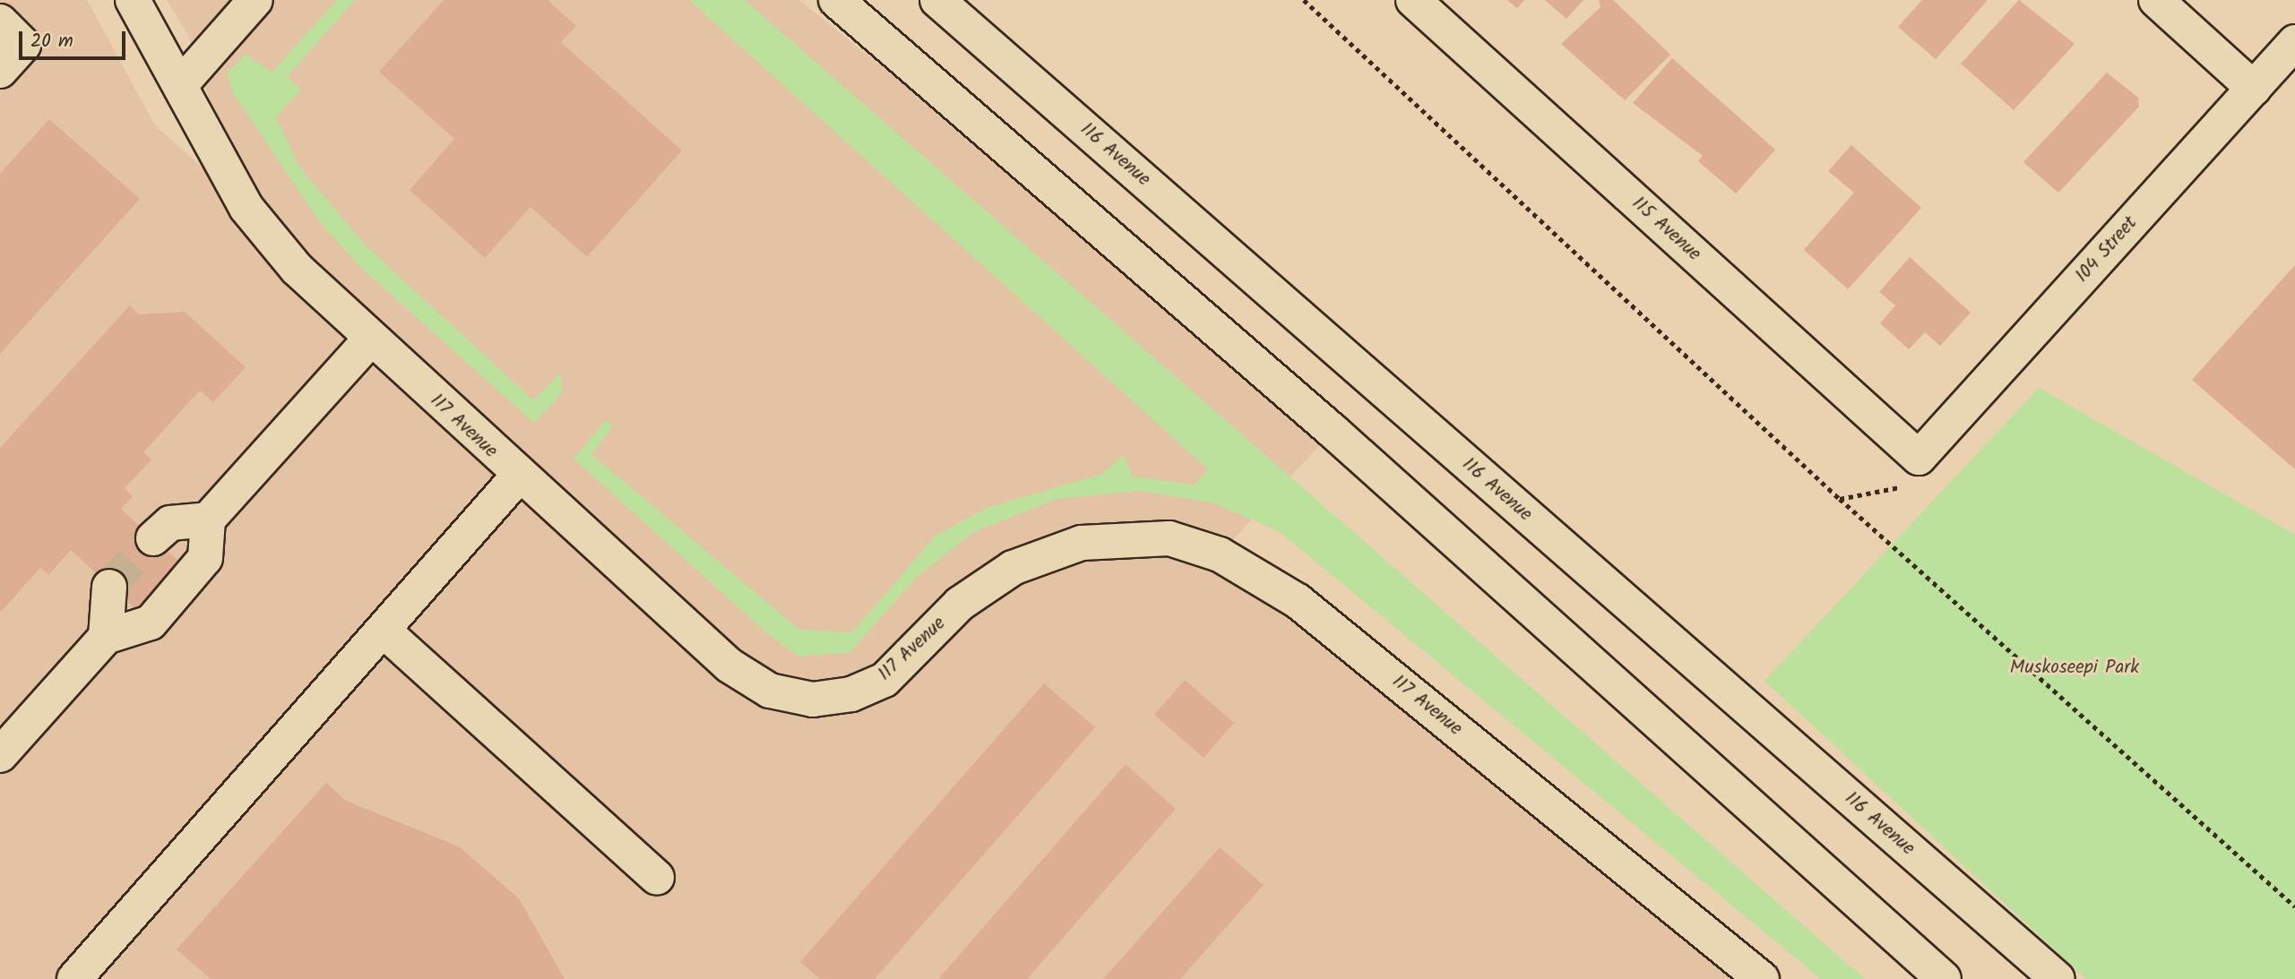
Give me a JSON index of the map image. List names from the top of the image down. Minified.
{"streets":{"street":["116 Avenue","115 Avenue","104 Street","117 Avenue"]},"crossings":[["115 Avenue","104 Street"]],"parks":["Muskoseepi Park"],"scale_bar":"20 m"}
